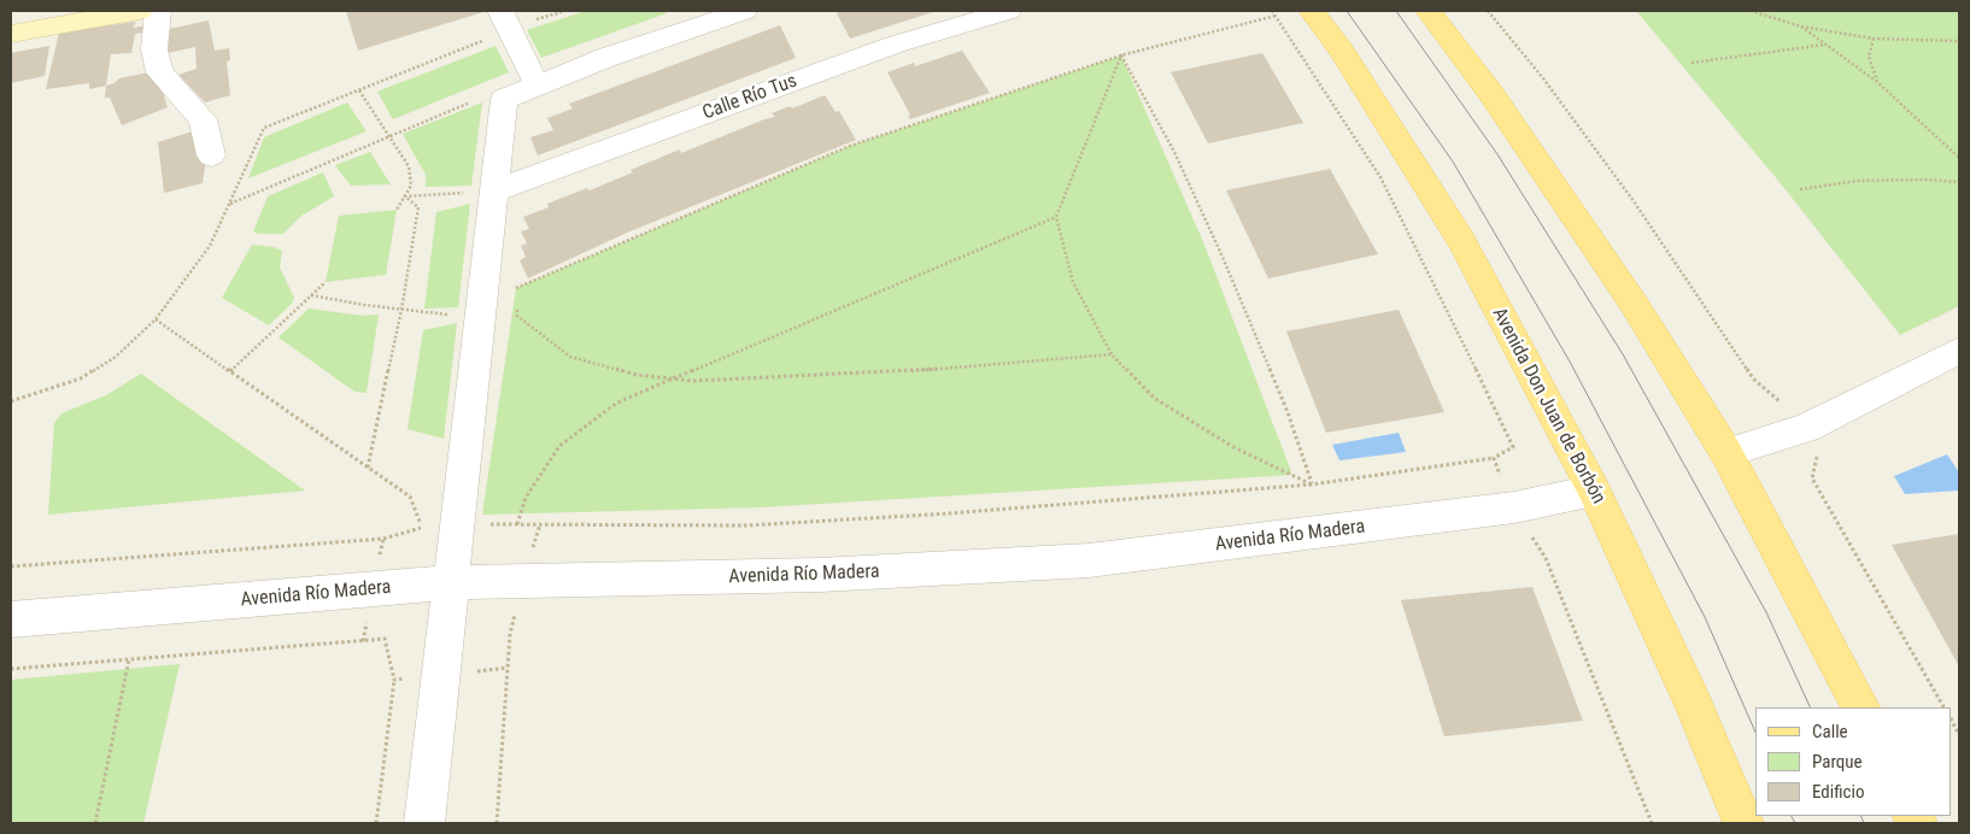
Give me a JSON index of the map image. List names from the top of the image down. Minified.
{"streets":{"main road":["Avenida Don Juan de Borbón"],"street":["Calle Río Tus","Avenida Río Madera"]},"crossings":[["Avenida Don Juan de Borbón","Avenida Río Madera"]],"legend":["Calle","Parque","Edificio"]}
